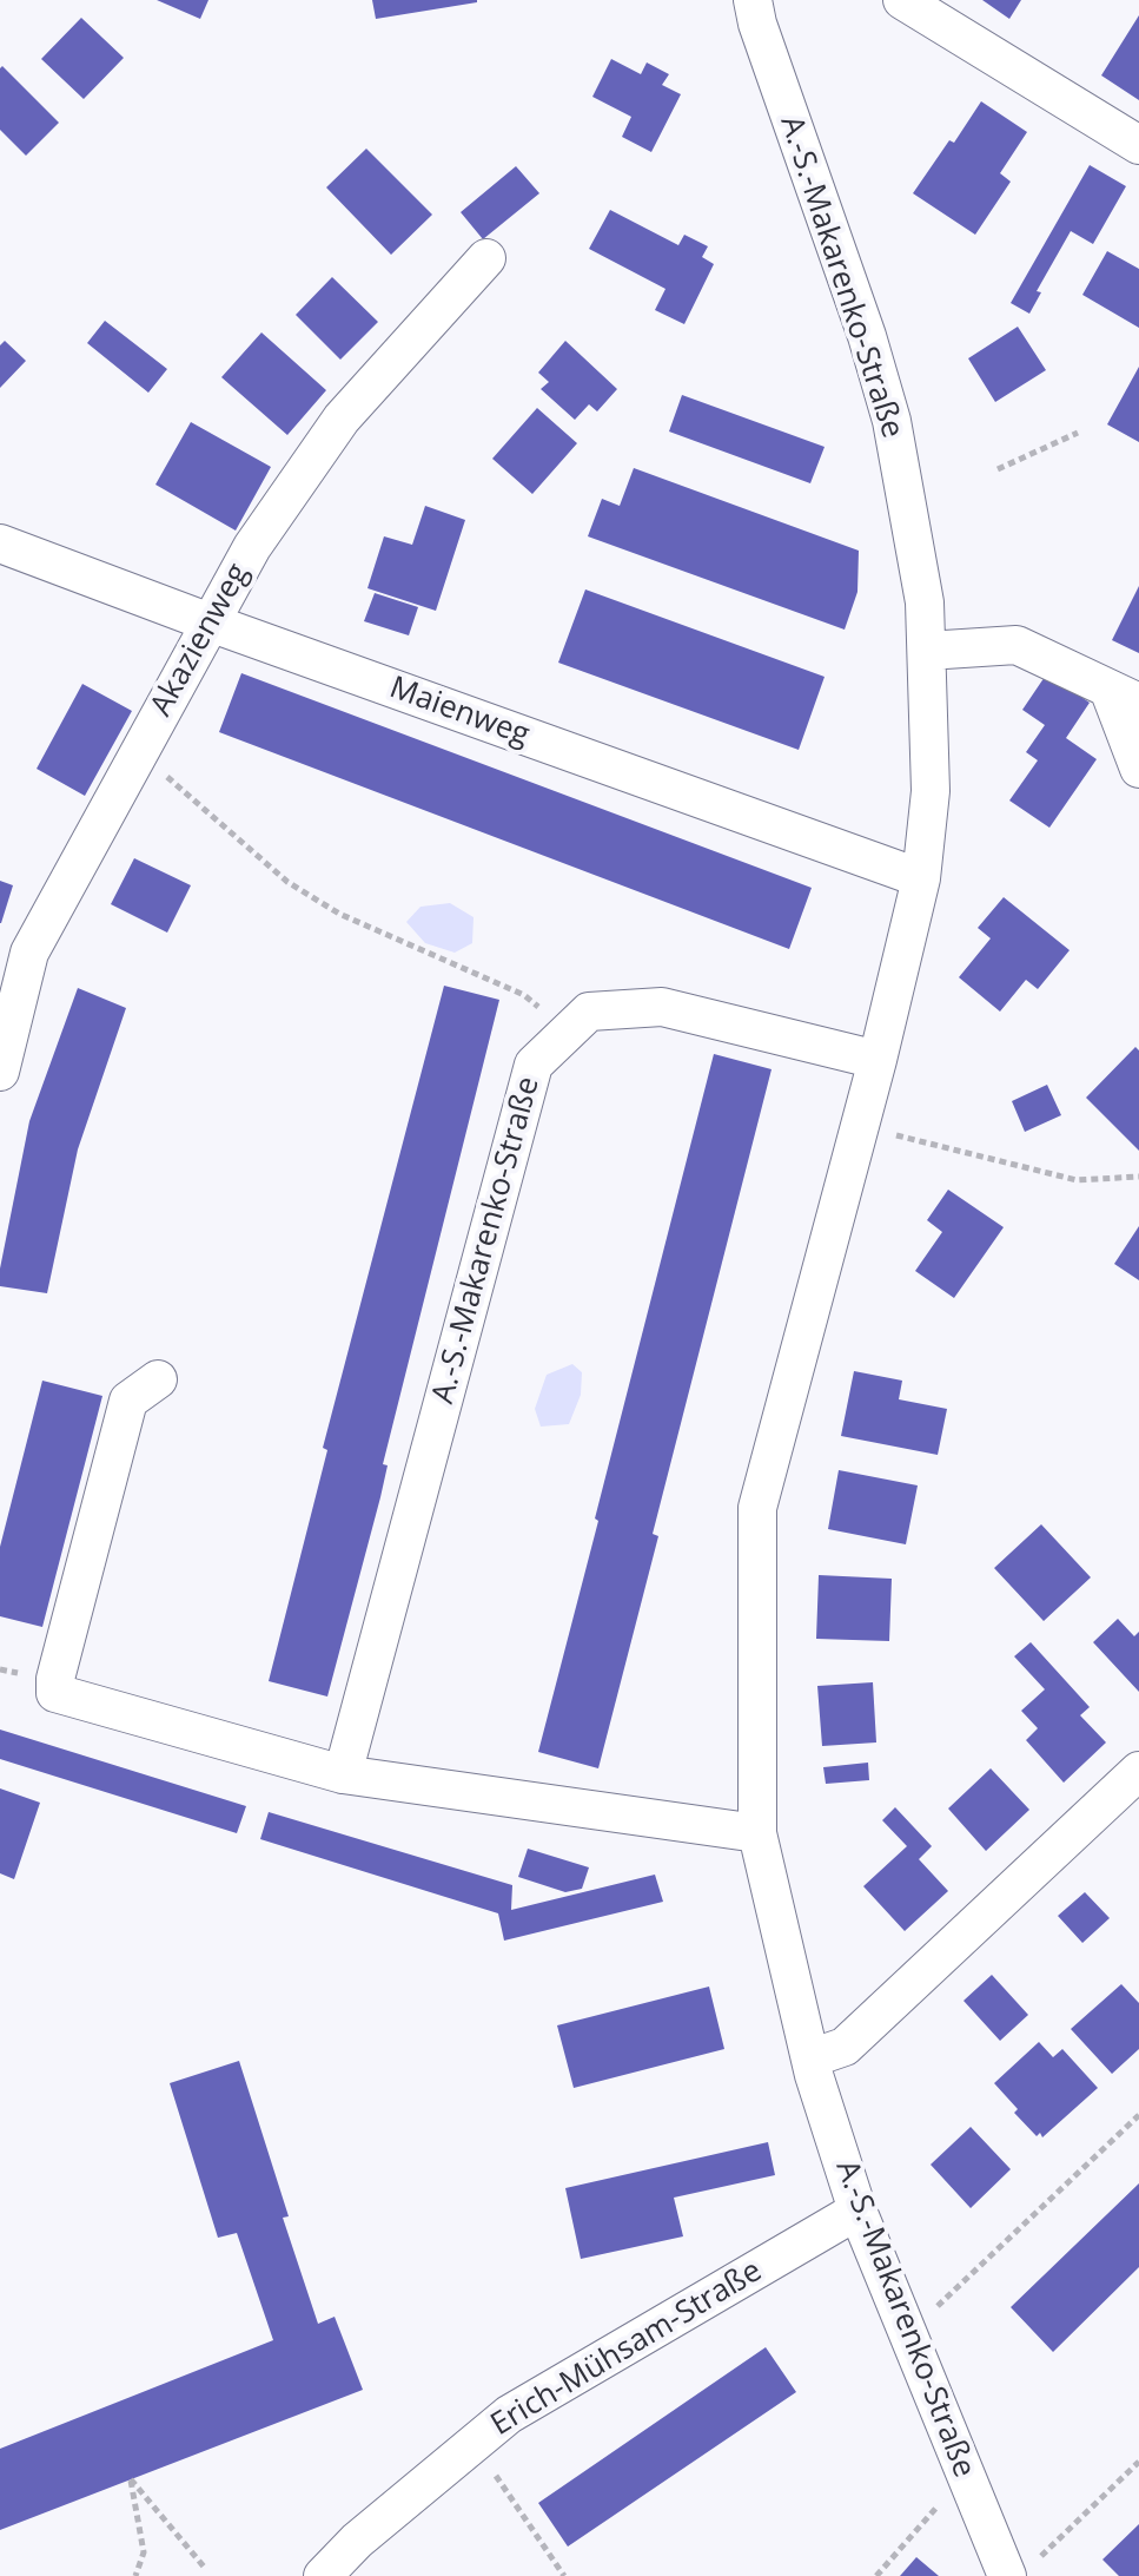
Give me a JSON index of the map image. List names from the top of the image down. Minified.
{"streets":{"street":["A.-S.-Makarenko-Straße","Akazienweg","Maienweg","Erich-Mühsam-Straße"]},"crossings":[["A.-S.-Makarenko-Straße","Maienweg"],["A.-S.-Makarenko-Straße","Erich-Mühsam-Straße"],["Akazienweg","Maienweg"]]}
